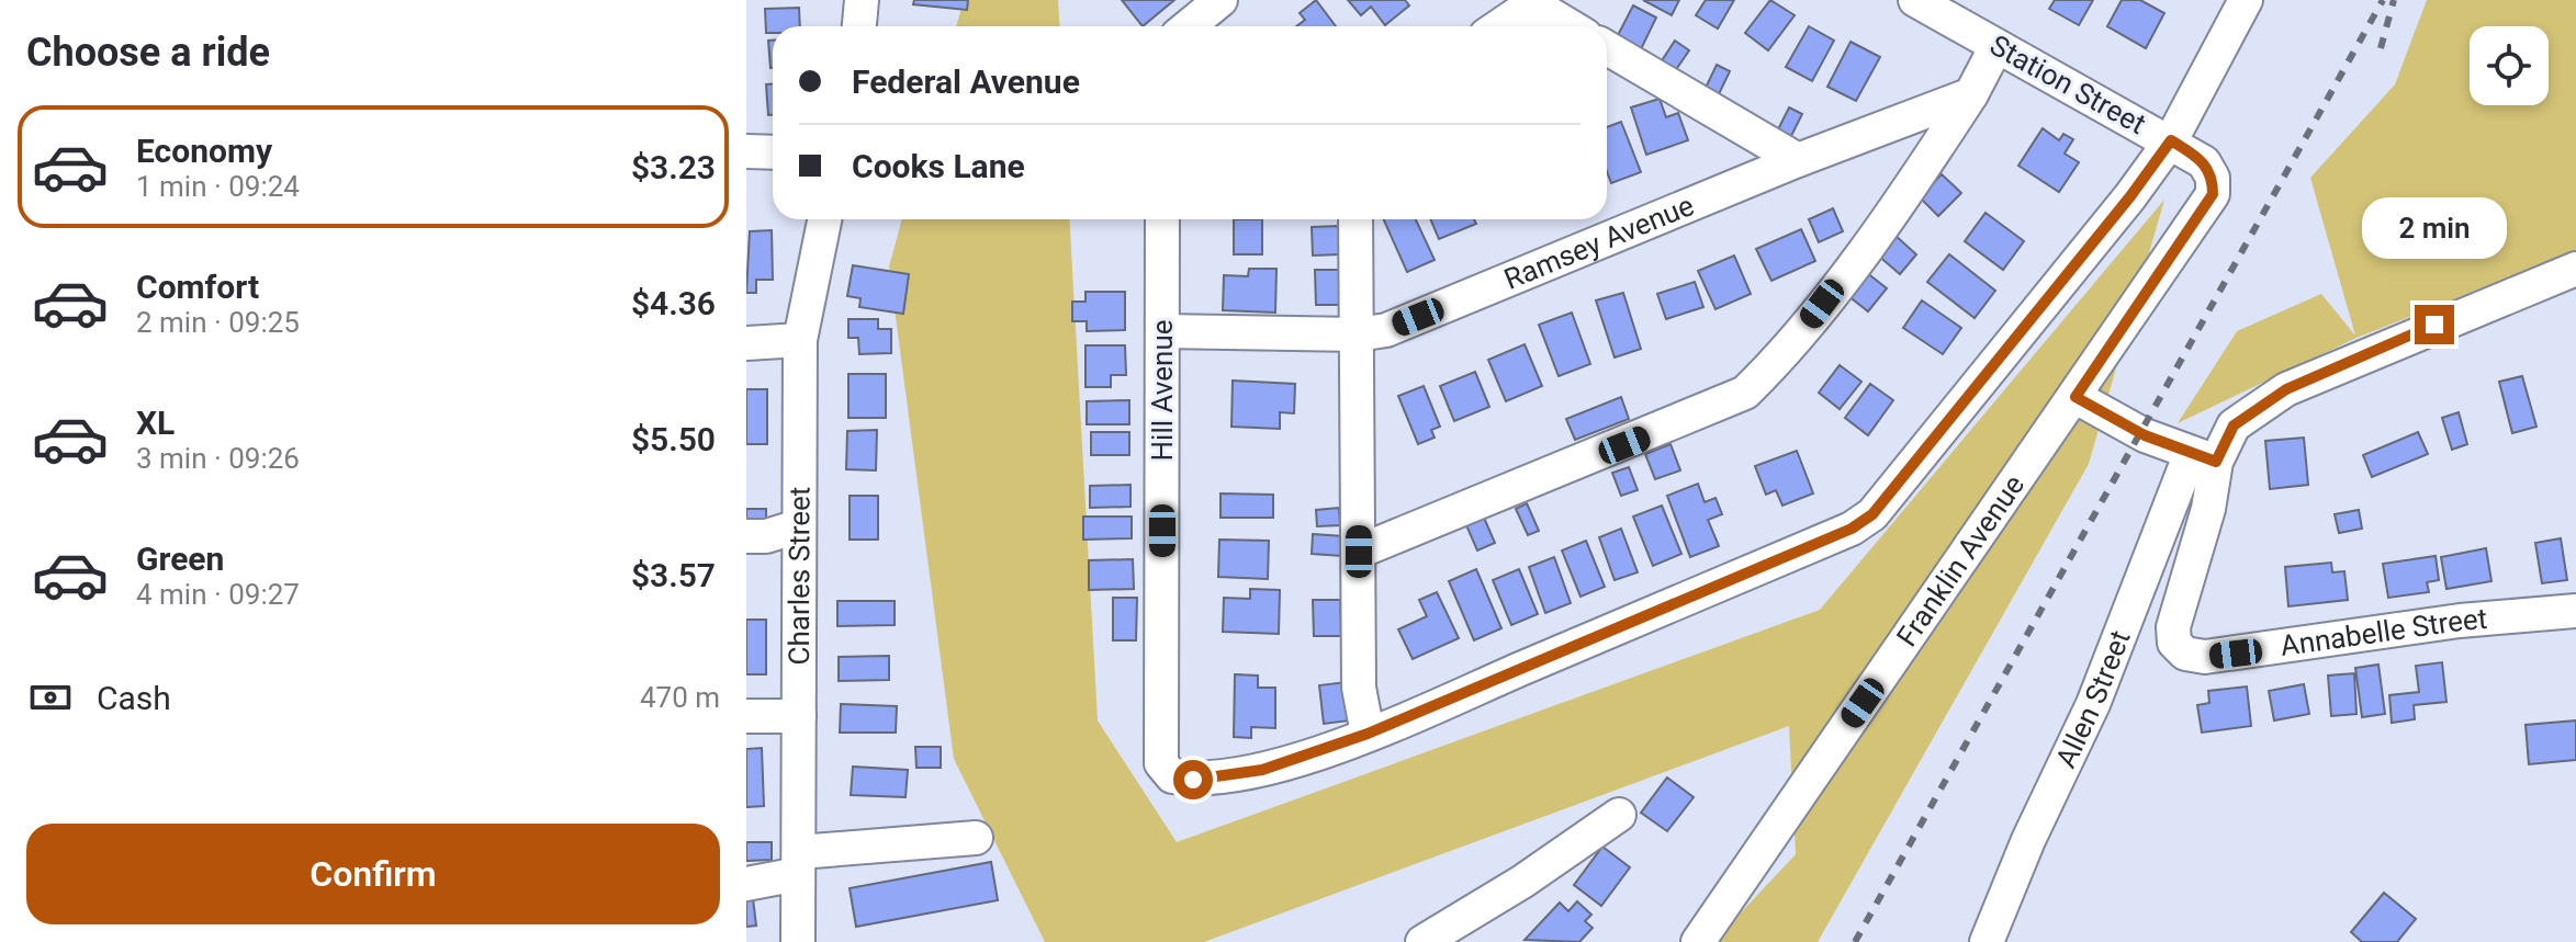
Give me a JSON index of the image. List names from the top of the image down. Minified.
{"streets":{"street":["Station Street","Ramsey Avenue","Hill Avenue","Franklin Avenue","Charles Street","Annabelle Street","Allen Street"]},"crossings":[["Station Street","Franklin Avenue"],["Ramsey Avenue","Hill Avenue"],["Annabelle Street","Allen Street"]],"page":{"heading":"Choose a ride","banner":["Federal Avenue","Cooks Lane"],"list":[{"name":"Economy","note":"1 min · 09:24","value":"$3.23"},{"name":"Comfort","note":"2 min · 09:25","value":"$4.36"},{"name":"XL","note":"3 min · 09:26","value":"$5.50"},{"name":"Green","note":"4 min · 09:27","value":"$3.57"}],"bubble":"2 min","pay":["Cash","470 m"],"buttons":"Confirm"}}
